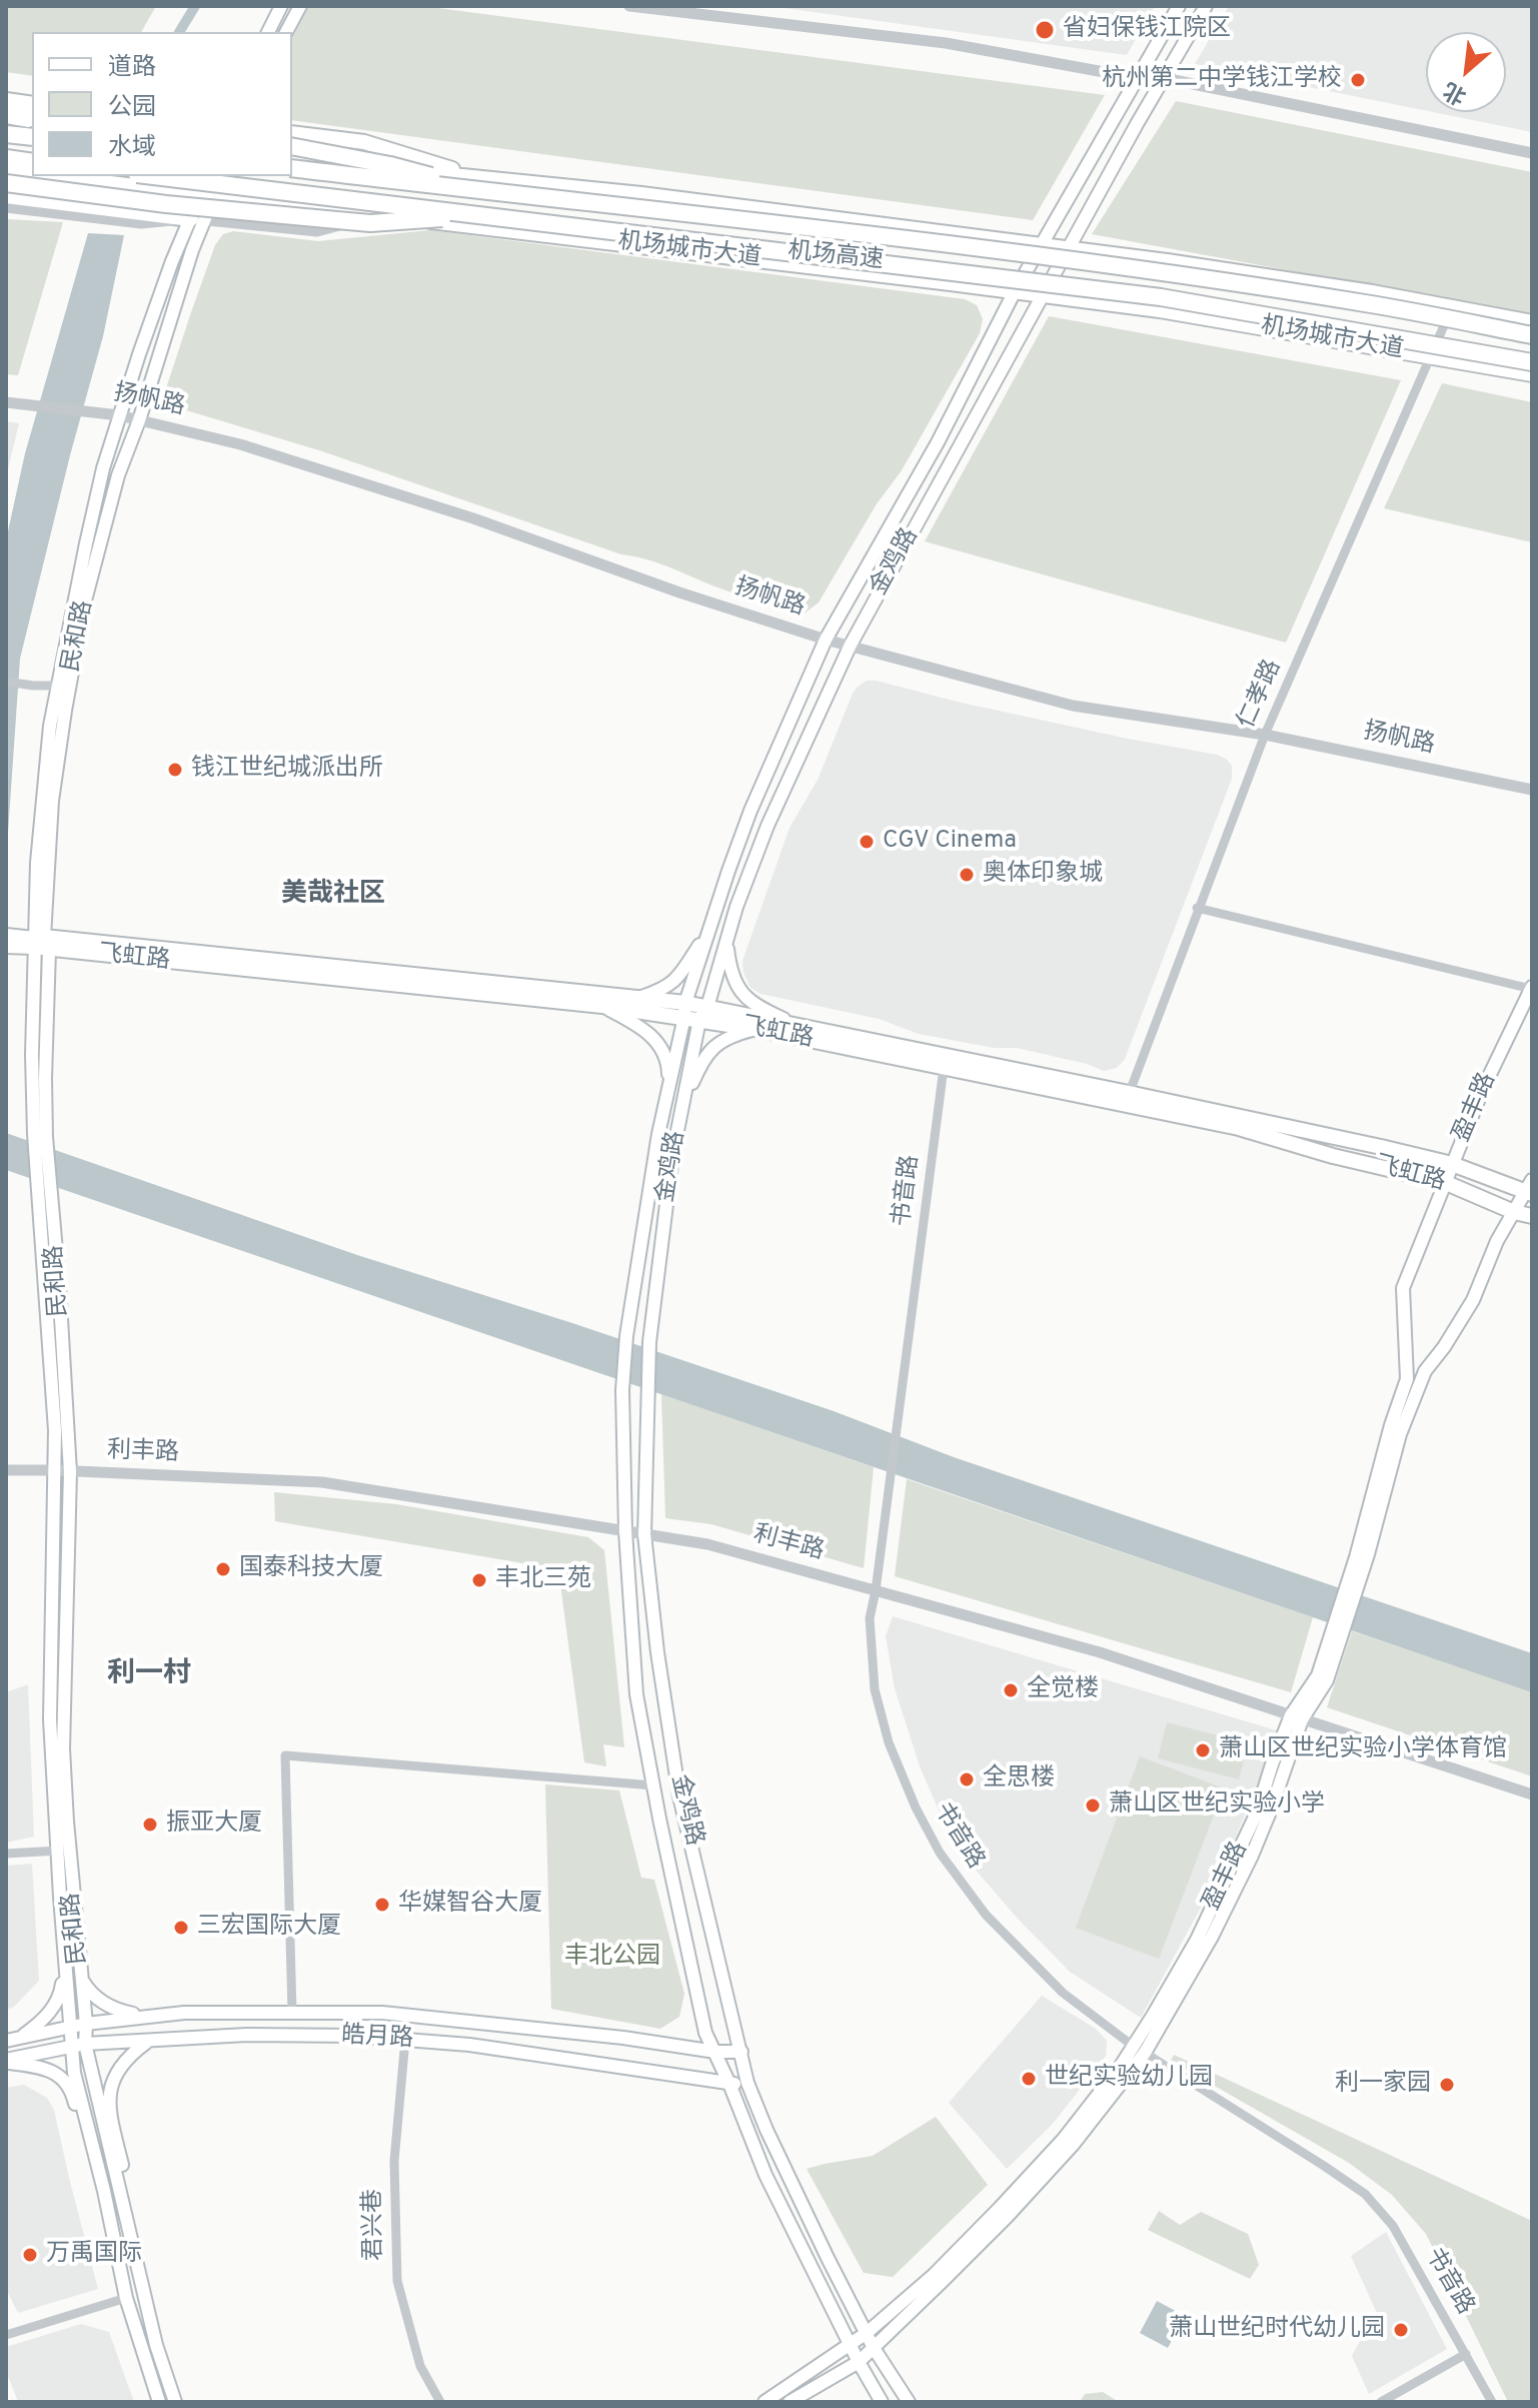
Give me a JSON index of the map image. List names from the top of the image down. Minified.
{"streets":{"highway":["机场高速"],"main road":["机场城市大道","金鸡路","民和路","飞虹路","盈丰路","皓月路"],"street":["扬帆路","仁孝路","书音路","利丰路","君兴巷"]},"crossings":[["机场城市大道","机场高速"],["机场城市大道","金鸡路"],["机场城市大道","民和路"],["机场城市大道","仁孝路"],["扬帆路","金鸡路"],["扬帆路","民和路"],["扬帆路","仁孝路"],["金鸡路","飞虹路"],["金鸡路","盈丰路"],["金鸡路","利丰路"],["金鸡路","皓月路"],["民和路","飞虹路"],["民和路","利丰路"],["民和路","皓月路"],["仁孝路","飞虹路"],["飞虹路","盈丰路"],["飞虹路","书音路"],["盈丰路","书音路"],["盈丰路","利丰路"],["书音路","利丰路"],["皓月路","君兴巷"]],"districts":["美哉社区","利一村"],"parks":["丰北公园"],"places":["省妇保钱江院区","杭州第二中学钱江学校","钱江世纪城派出所","CGV Cinema","奥体印象城","国泰科技大厦","丰北三苑","全觉楼","萧山区世纪实验小学体育馆","全思楼","萧山区世纪实验小学","振亚大厦","华媒智谷大厦","三宏国际大厦","世纪实验幼儿园","利一家园","万禹国际","萧山世纪时代幼儿园"],"legend":["道路","公园","水域"],"north":"bottom left"}
